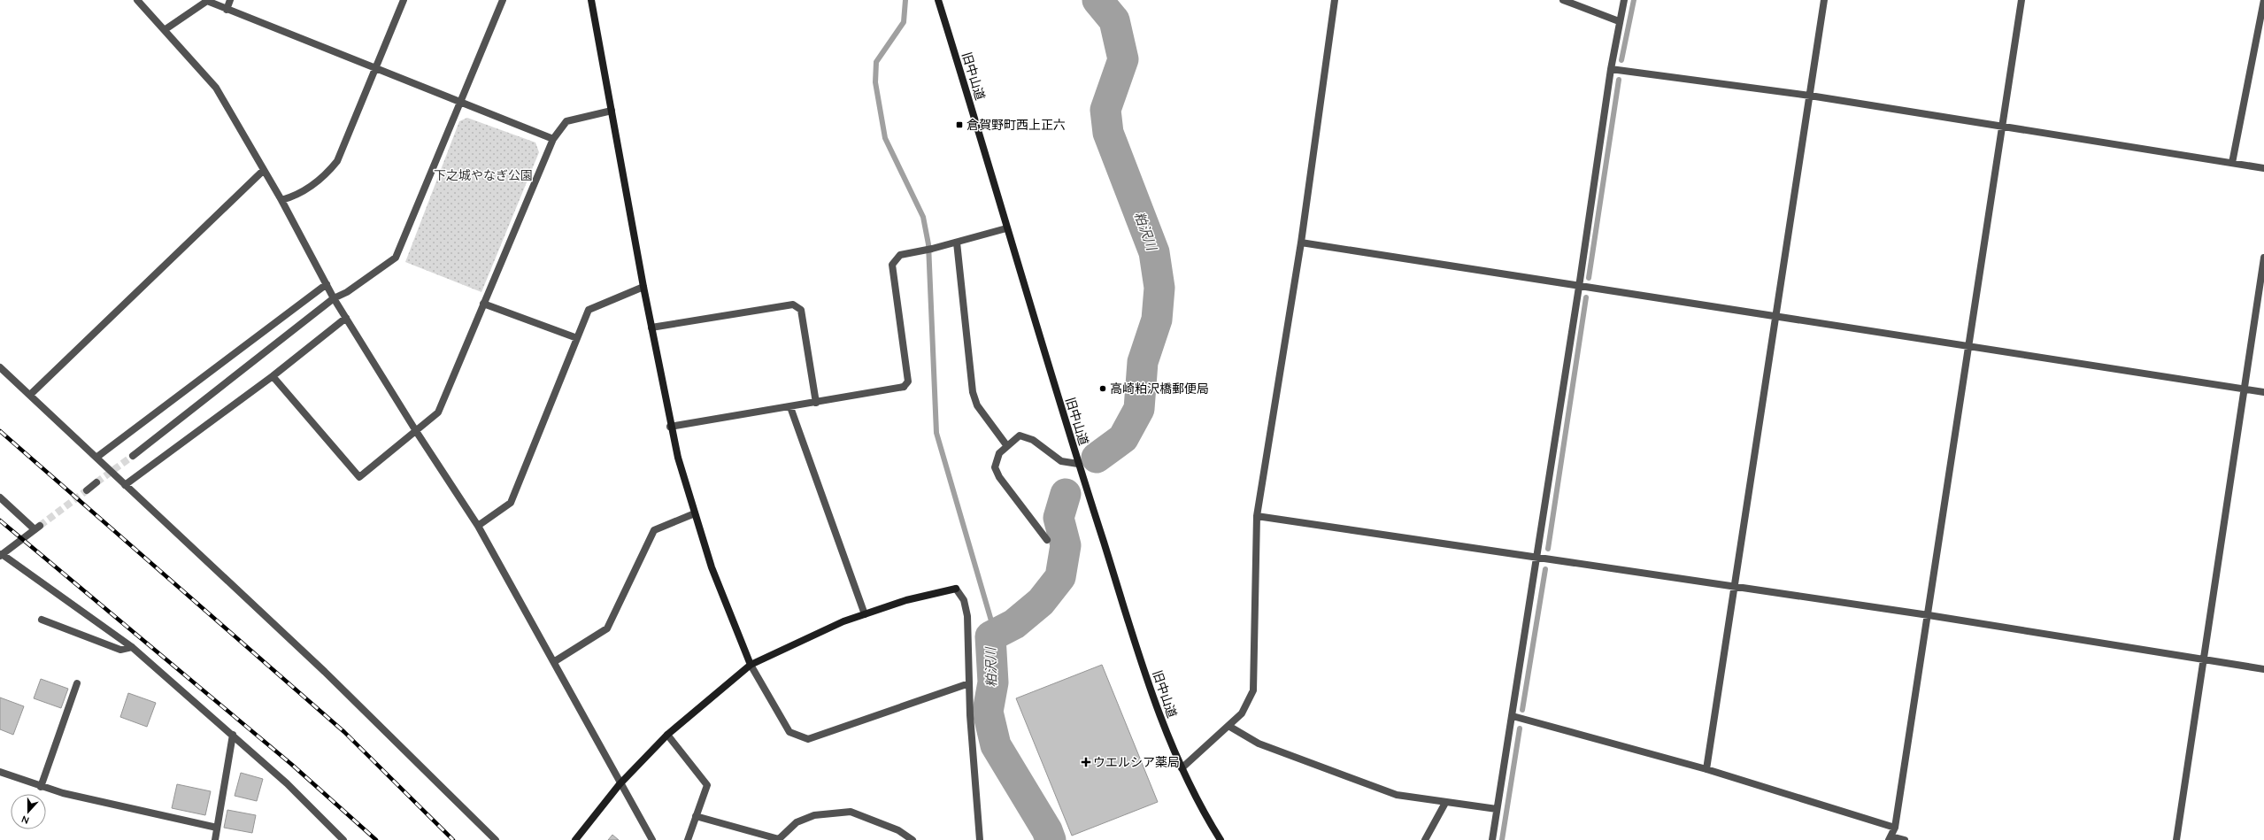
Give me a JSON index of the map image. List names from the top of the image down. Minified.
{"streets":{"street":["旧中山道"]},"water":["粕沢川"],"parks":["下之城やなぎ公園"],"places":{"transit":["倉賀野町西上正六"],"other":["高崎粕沢橋郵便局"],"health":["ウエルシア薬局"]},"north":"bottom"}
